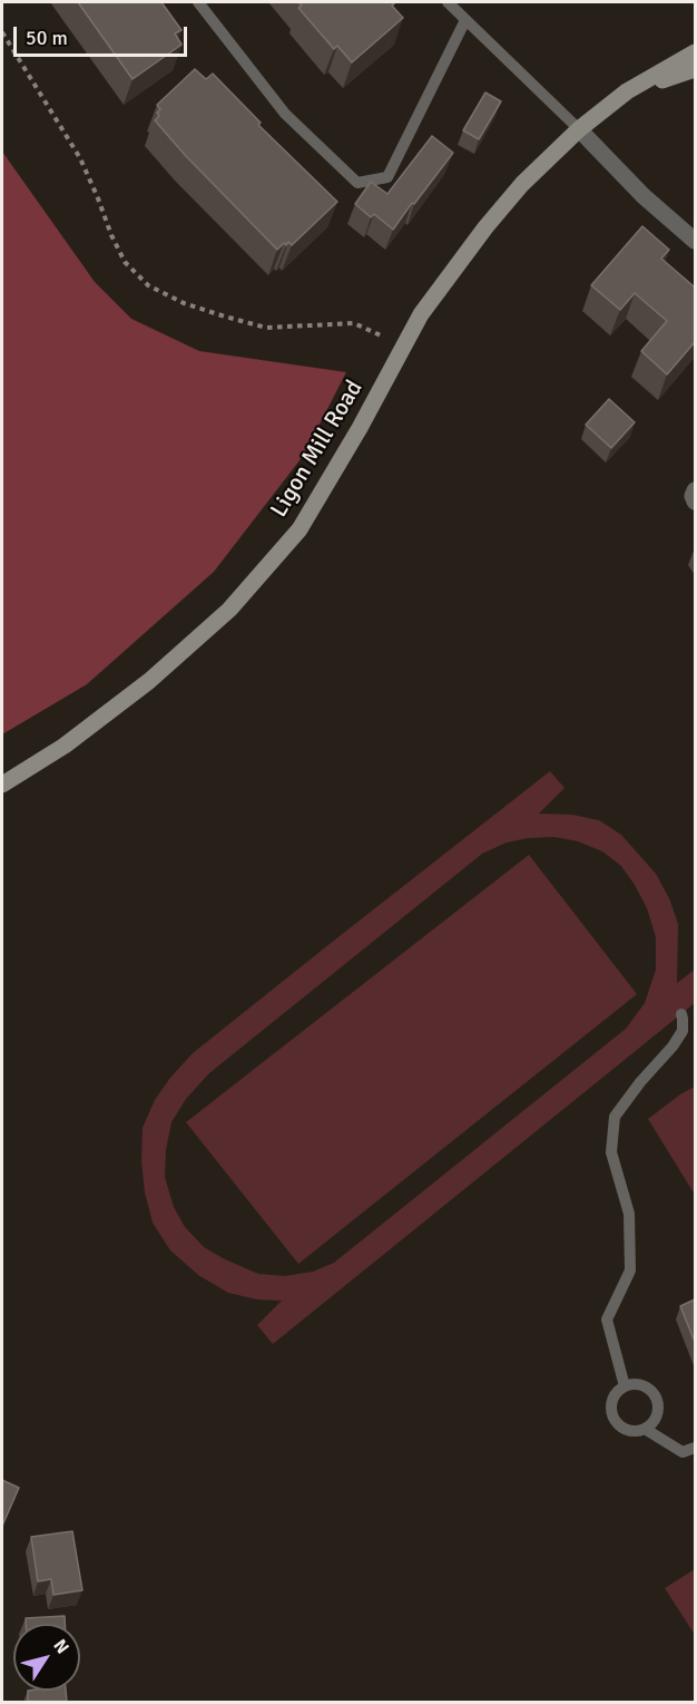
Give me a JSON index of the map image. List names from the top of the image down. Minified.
{"streets":{"main road":["Ligon Mill Road"]},"scale_bar":"50 m","north":"top right"}
